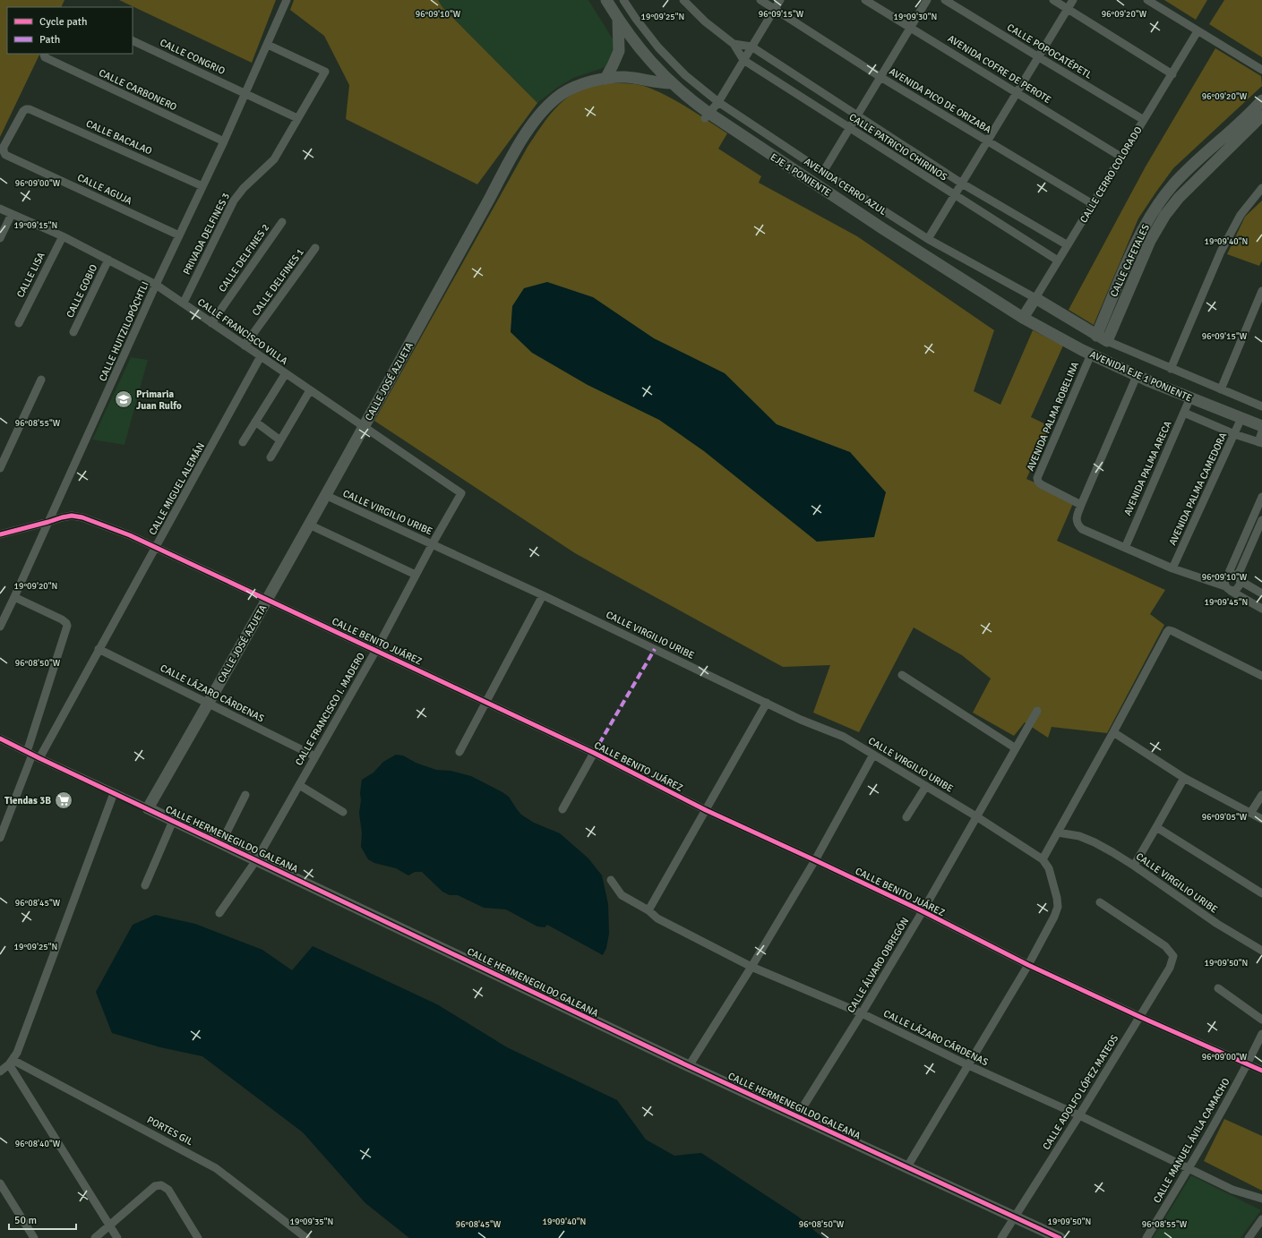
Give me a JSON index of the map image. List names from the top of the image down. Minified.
{"streets":{"street":["CALLE POPOCATÉPETL","CALLE CONGRIO","AVENIDA COFRE DE PEROTE","CALLE CARBONERO","AVENIDA PICO DE ORIZABA","CALLE BACALAO","CALLE PATRICIO CHIRINOS","EJE 1 PONIENTE","CALLE CERRO COLORADO","AVENIDA CERRO AZUL","CALLE AGUJA","PRIVADA DELFINES 3","CALLE DELFINES 2","CALLE CAFETALES","CALLE LISA","CALLE DELFINES 1","CALLE GOBIO","CALLE HUITZILOPÓCHTLI","CALLE FRANCISCO VILLA","AVENIDA EJE 1 PONIENTE","CALLE JOSÉ AZUETA","AVENIDA PALMA ROBELINA","AVENIDA PALMA ARECA","CALLE MIGUEL ALEMÁN","AVENIDA PALMA CAMEDORA","CALLE VIRGILIO URIBE","CALLE BENITO JUÁREZ","CALLE LÁZARO CÁRDENAS","CALLE FRANCISCO I. MADERO","CALLE HERMENEGILDO GALEANA","CALLE ÁLVARO OBREGÓN","CALLE ADOLFO LÓPEZ MATEOS","PORTES GIL","CALLE MANUEL ÁVILA CAMACHO"]},"crossings":[["CALLE POPOCATÉPETL","CALLE CERRO COLORADO"],["CALLE CONGRIO","PRIVADA DELFINES 3"],["CALLE CONGRIO","CALLE HUITZILOPÓCHTLI"],["AVENIDA COFRE DE PEROTE","CALLE CERRO COLORADO"],["CALLE CARBONERO","CALLE HUITZILOPÓCHTLI"],["AVENIDA PICO DE ORIZABA","CALLE CERRO COLORADO"],["CALLE BACALAO","CALLE AGUJA"],["CALLE BACALAO","CALLE HUITZILOPÓCHTLI"],["CALLE PATRICIO CHIRINOS","CALLE CERRO COLORADO"],["EJE 1 PONIENTE","CALLE CERRO COLORADO"],["EJE 1 PONIENTE","AVENIDA EJE 1 PONIENTE"],["EJE 1 PONIENTE","CALLE JOSÉ AZUETA"],["CALLE CERRO COLORADO","AVENIDA CERRO AZUL"],["CALLE CERRO COLORADO","AVENIDA EJE 1 PONIENTE"],["AVENIDA CERRO AZUL","CALLE CAFETALES"],["AVENIDA CERRO AZUL","AVENIDA EJE 1 PONIENTE"],["CALLE AGUJA","CALLE HUITZILOPÓCHTLI"],["PRIVADA DELFINES 3","CALLE HUITZILOPÓCHTLI"],["PRIVADA DELFINES 3","CALLE FRANCISCO VILLA"],["CALLE DELFINES 2","CALLE FRANCISCO VILLA"],["CALLE CAFETALES","AVENIDA EJE 1 PONIENTE"],["CALLE LISA","CALLE FRANCISCO VILLA"],["CALLE DELFINES 1","CALLE FRANCISCO VILLA"],["CALLE GOBIO","CALLE FRANCISCO VILLA"],["CALLE HUITZILOPÓCHTLI","CALLE FRANCISCO VILLA"],["CALLE HUITZILOPÓCHTLI","CALLE BENITO JUÁREZ"],["CALLE FRANCISCO VILLA","CALLE JOSÉ AZUETA"],["CALLE FRANCISCO VILLA","CALLE MIGUEL ALEMÁN"],["CALLE FRANCISCO VILLA","CALLE FRANCISCO I. MADERO"],["AVENIDA EJE 1 PONIENTE","AVENIDA PALMA ROBELINA"],["AVENIDA EJE 1 PONIENTE","AVENIDA PALMA ARECA"],["AVENIDA EJE 1 PONIENTE","AVENIDA PALMA CAMEDORA"],["CALLE JOSÉ AZUETA","CALLE VIRGILIO URIBE"],["CALLE JOSÉ AZUETA","CALLE BENITO JUÁREZ"],["CALLE JOSÉ AZUETA","CALLE LÁZARO CÁRDENAS"],["CALLE JOSÉ AZUETA","CALLE HERMENEGILDO GALEANA"],["CALLE MIGUEL ALEMÁN","CALLE BENITO JUÁREZ"],["CALLE MIGUEL ALEMÁN","CALLE LÁZARO CÁRDENAS"],["CALLE MIGUEL ALEMÁN","CALLE HERMENEGILDO GALEANA"],["CALLE VIRGILIO URIBE","CALLE FRANCISCO I. MADERO"],["CALLE VIRGILIO URIBE","CALLE ÁLVARO OBREGÓN"],["CALLE BENITO JUÁREZ","CALLE FRANCISCO I. MADERO"],["CALLE BENITO JUÁREZ","CALLE ÁLVARO OBREGÓN"],["CALLE BENITO JUÁREZ","CALLE ADOLFO LÓPEZ MATEOS"],["CALLE BENITO JUÁREZ","CALLE MANUEL ÁVILA CAMACHO"],["CALLE LÁZARO CÁRDENAS","CALLE FRANCISCO I. MADERO"],["CALLE LÁZARO CÁRDENAS","CALLE ÁLVARO OBREGÓN"],["CALLE LÁZARO CÁRDENAS","CALLE ADOLFO LÓPEZ MATEOS"],["CALLE LÁZARO CÁRDENAS","CALLE MANUEL ÁVILA CAMACHO"],["CALLE FRANCISCO I. MADERO","CALLE HERMENEGILDO GALEANA"],["CALLE HERMENEGILDO GALEANA","CALLE ÁLVARO OBREGÓN"],["CALLE HERMENEGILDO GALEANA","CALLE ADOLFO LÓPEZ MATEOS"]],"places":{"school or university":["Primaria Juan Rulfo"],"supermarket":["Tiendas 3B"]},"legend":["Cycle path","Path"],"scale_bar":"50 m","coordinates":["96°09'10\"W","96°09'15\"W","96°09'20\"W","19°09'25\"N","19°09'30\"N","96°09'00\"W","19°09'15\"N","19°09'40\"N","96°08'55\"W","19°09'20\"N","19°09'45\"N","96°08'50\"W","96°09'05\"W","96°08'45\"W","19°09'50\"N","96°08'40\"W","19°09'35\"N"]}
